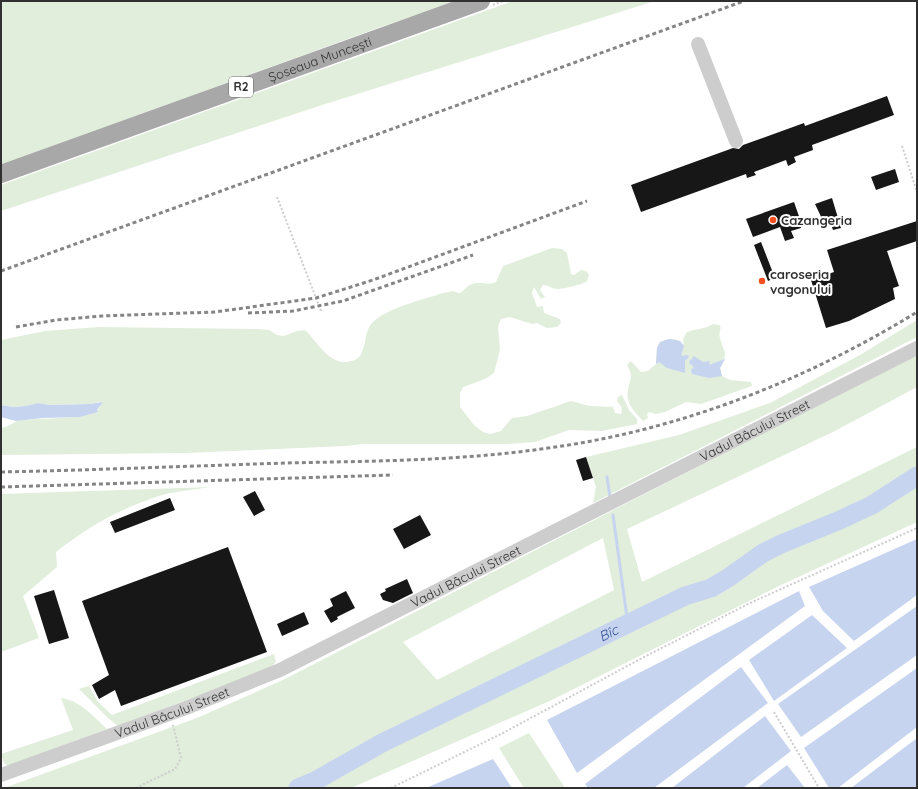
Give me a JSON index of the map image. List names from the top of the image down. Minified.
{"streets":{"main road":["Șoseaua Muncești","R2"],"street":["Vadul Bâcului Street"]},"water":["Bîc"],"places":["Cazangeria","caroseria vagonului"]}
